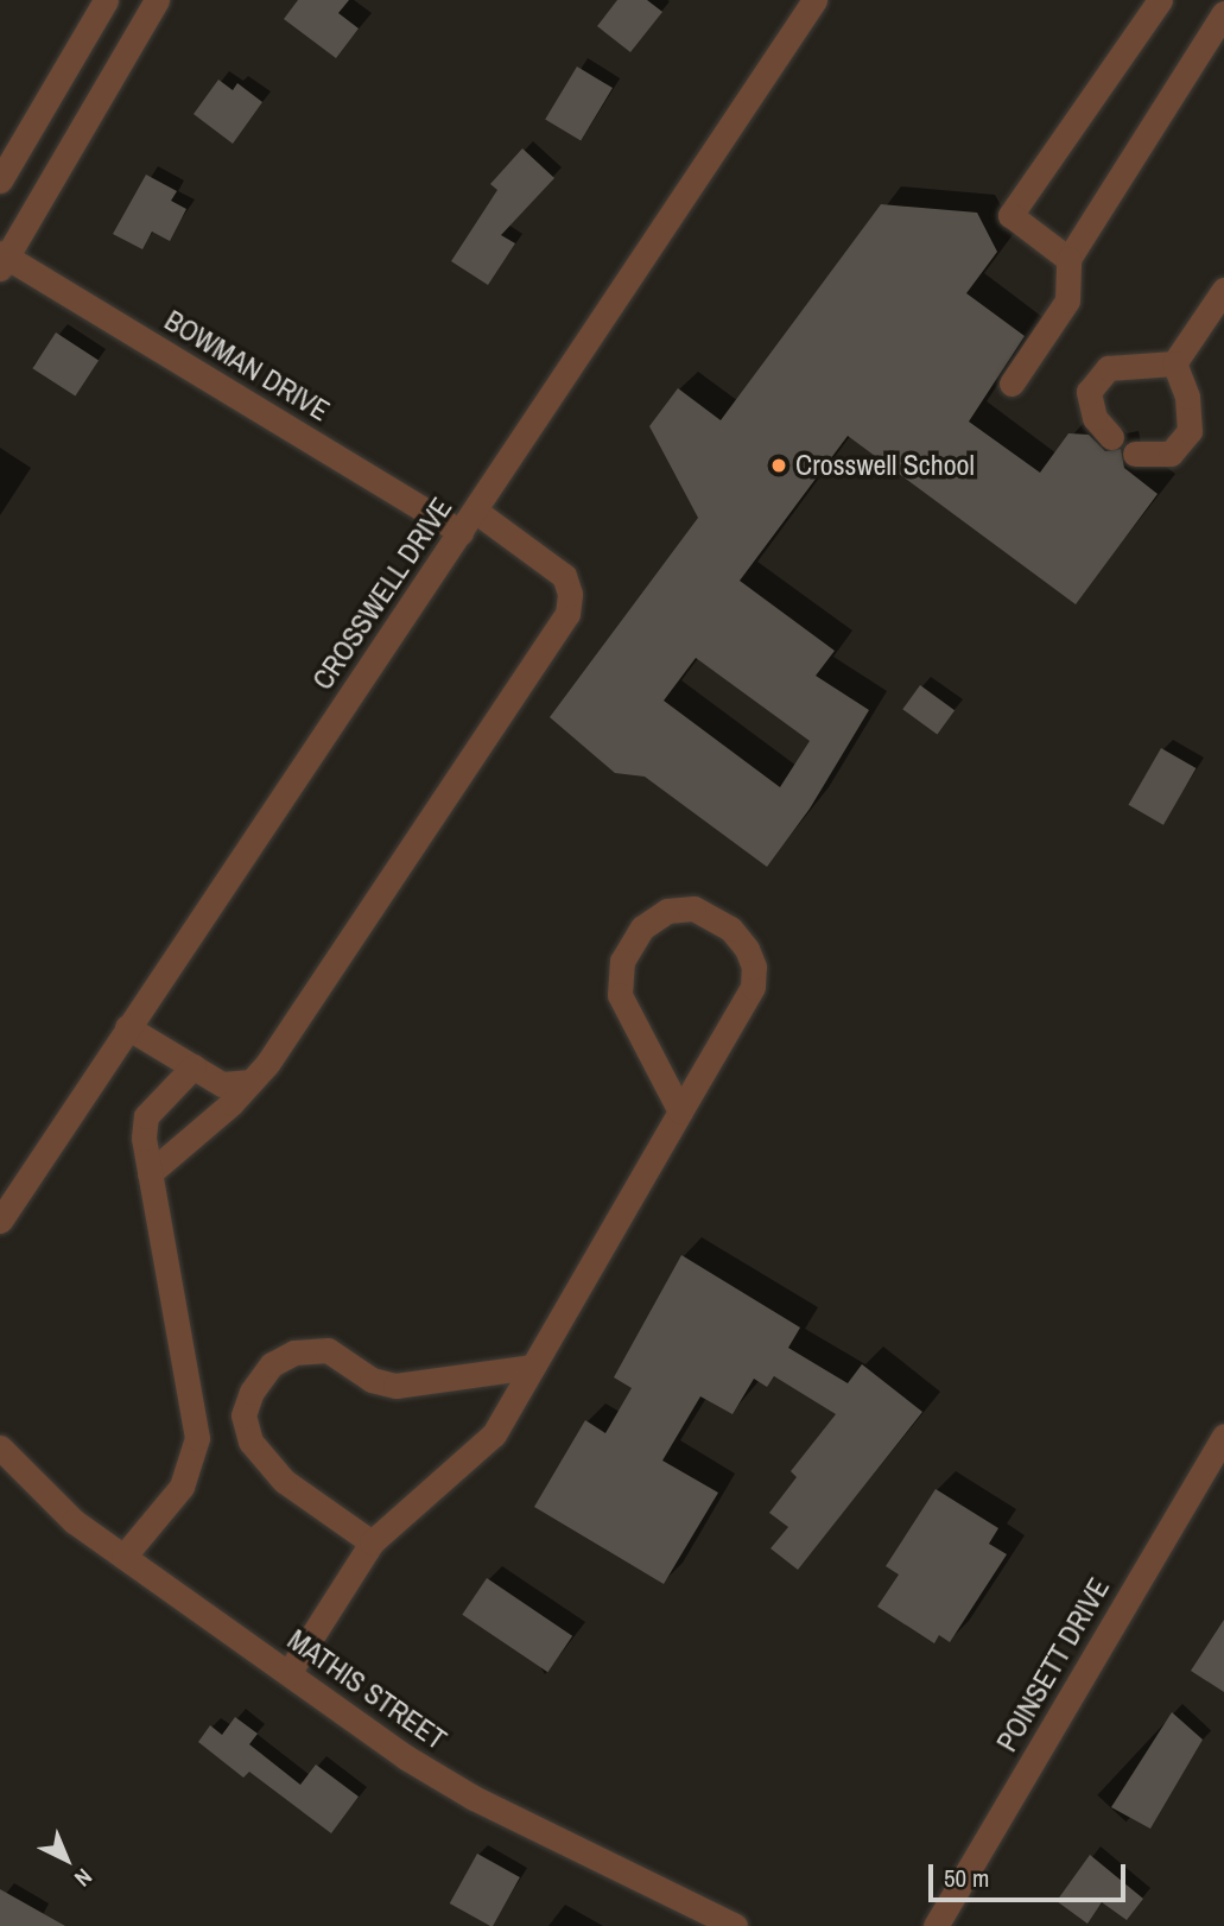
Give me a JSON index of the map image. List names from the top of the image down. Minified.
{"streets":{"street":["BOWMAN DRIVE","CROSSWELL DRIVE","POINSETT DRIVE","MATHIS STREET"]},"crossings":[["BOWMAN DRIVE","CROSSWELL DRIVE"]],"places":["Crosswell School"],"scale_bar":"50 m","north":"bottom right"}
